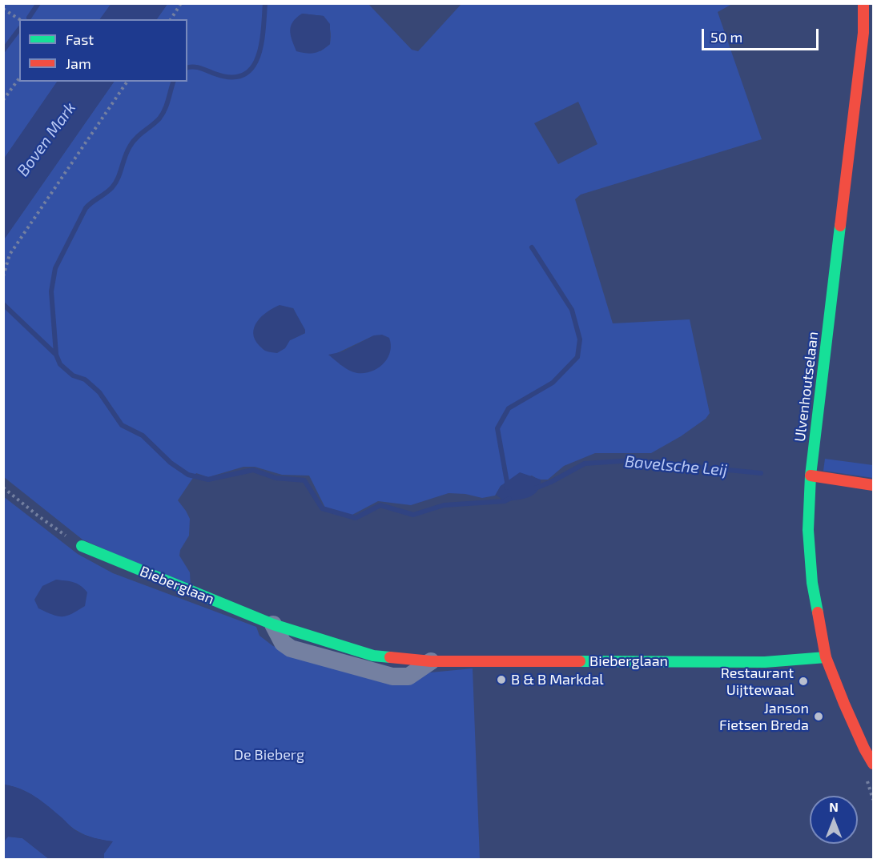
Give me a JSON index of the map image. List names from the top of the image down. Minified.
{"streets":{"main road":["Ulvenhoutselaan","Bieberglaan"]},"crossings":[["Ulvenhoutselaan","Bieberglaan"]],"water":["Boven Mark","Bavelsche Leij"],"parks":["De Bieberg"],"places":["B & B Markdal","Restaurant Uijttewaal","Janson Fietsen Breda"],"legend":["Fast","Jam"],"scale_bar":"50 m","north":"top"}
